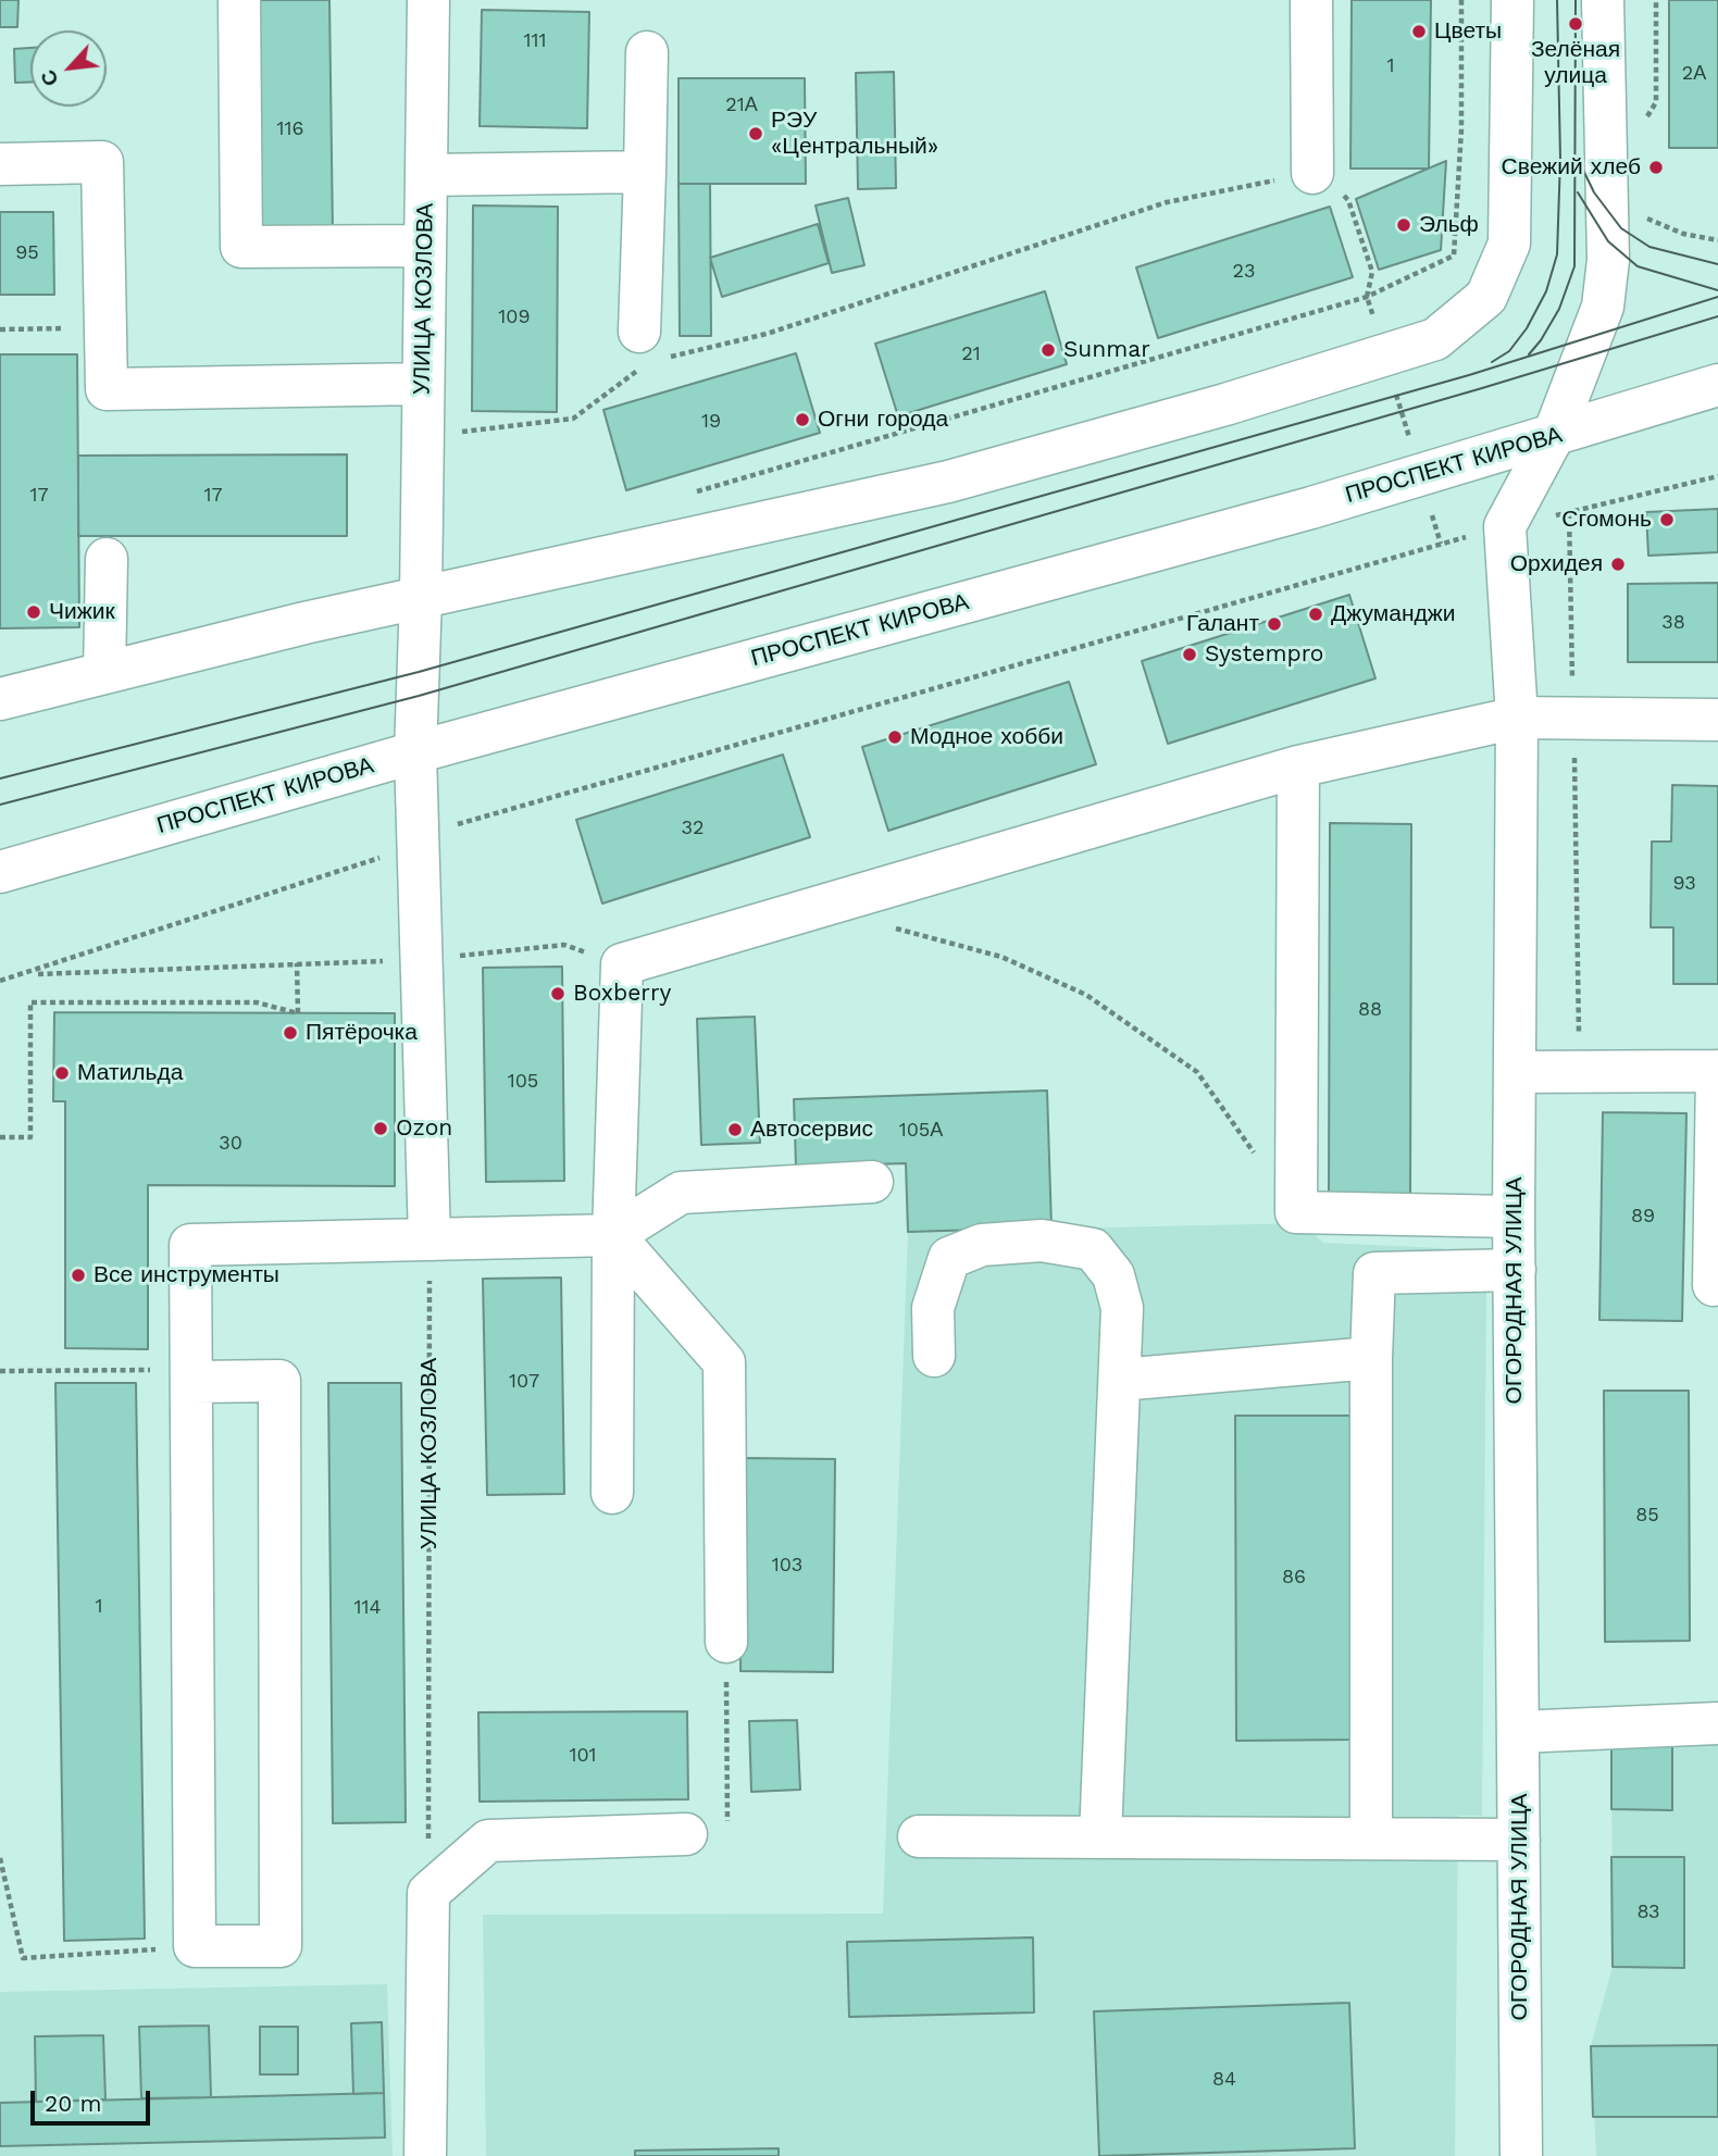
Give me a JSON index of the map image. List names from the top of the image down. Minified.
{"streets":{"street":["УЛИЦА КОЗЛОВА","ПРОСПЕКТ КИРОВА","ОГОРОДНАЯ УЛИЦА"]},"crossings":[["УЛИЦА КОЗЛОВА","ПРОСПЕКТ КИРОВА"]],"places":["Зелёная улица","Цветы","РЭУ «Центральный»","Свежий хлеб","Эльф","Sunmar","Огни города","Сгомонь","Орхидея","Чижик","Джуманджи","Галант","Systempro","Модное хобби","Boxberry","Пятёрочка","Матильда","Ozon","Автосервис","Все инструменты"],"house_numbers":["111","1","2А","21А","116","95","23","109","21","19","17","17","38","32","93","88","105","105А","30","89","107","85","103","86","1","114","101","83","84"],"scale_bar":"20 m","north":"bottom left"}
